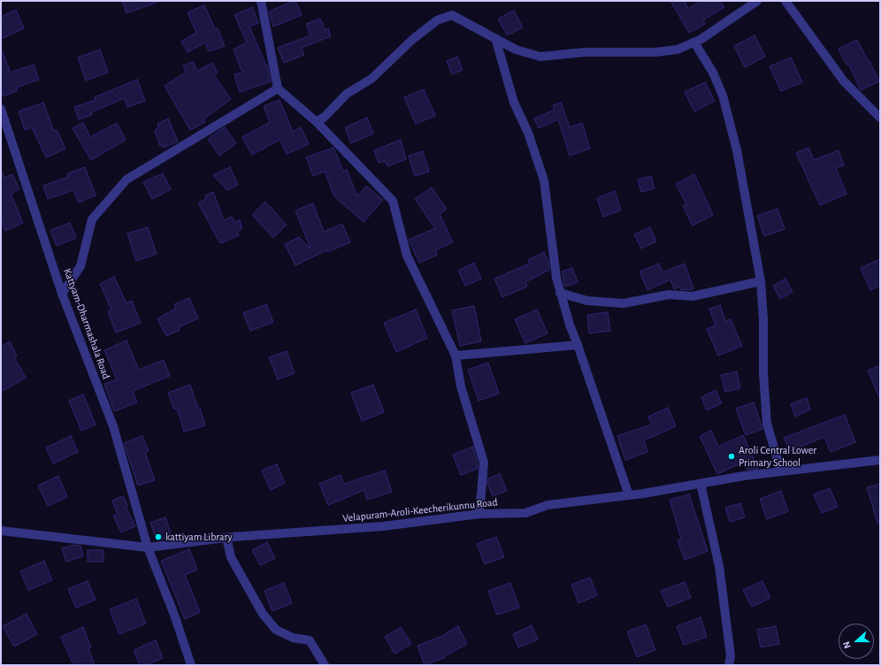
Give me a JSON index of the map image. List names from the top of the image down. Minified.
{"streets":{"street":["Kattyam-Dharmashala Road","Velapuram-Aroli-Keecherikunnu Road"]},"crossings":[["Kattyam-Dharmashala Road","Velapuram-Aroli-Keecherikunnu Road"]],"places":["Aroli Central Lower Primary School","kattiyam Library"],"north":"left"}
